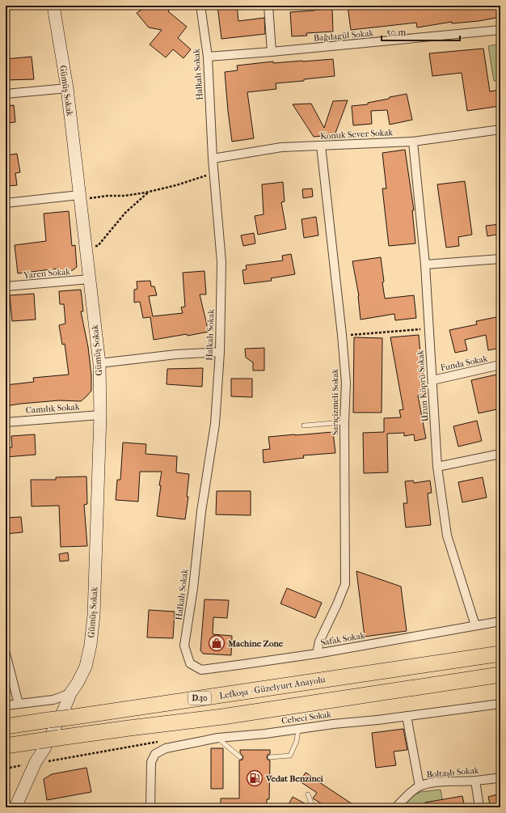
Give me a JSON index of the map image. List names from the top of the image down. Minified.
{"streets":{"highway":["Lefkoşa - Güzelyurt Anayolu","D.30"],"street":["Bağdagül Sokak","Halkalı Sokak","Gümüş Sokak","Konuk Sever Sokak","Yaren Sokak","Funda Sokak","Uzun Köprü Sokak","Sarıçizmeli Sokak","Camılık Sokak","Safak Sokak","Cebeci Sokak","Boltaşlı Sokak"]},"crossings":[["Bağdagül Sokak","Halkalı Sokak"],["Halkalı Sokak","Konuk Sever Sokak"],["Halkalı Sokak","Safak Sokak"],["Gümüş Sokak","Yaren Sokak"],["Gümüş Sokak","Camılık Sokak"],["Gümüş Sokak","Lefkoşa - Güzelyurt Anayolu"],["Konuk Sever Sokak","Uzun Köprü Sokak"],["Konuk Sever Sokak","Sarıçizmeli Sokak"],["Funda Sokak","Uzun Köprü Sokak"],["Uzun Köprü Sokak","Safak Sokak"],["Sarıçizmeli Sokak","Safak Sokak"]],"places":{"shop":["Machine Zone"],"fuel station":["Vedat Benzinci"]},"scale_bar":"50 m"}
